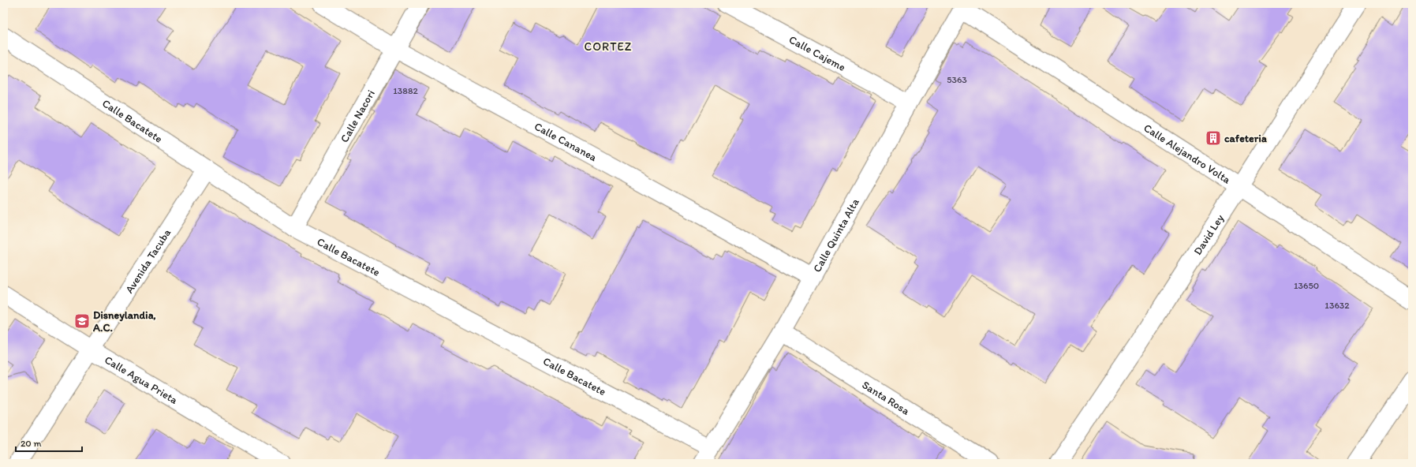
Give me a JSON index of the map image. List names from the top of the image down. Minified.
{"streets":{"street":["Calle Cajeme","Calle Nacori","Calle Bacatete","Calle Cananea","Calle Alejandro Volta","Calle Quinta Alta","David Ley","Avenida Tacuba","Calle Agua Prieta","Santa Rosa"]},"crossings":[["Calle Cajeme","Calle Quinta Alta"],["Calle Nacori","Calle Bacatete"],["Calle Nacori","Calle Cananea"],["Calle Bacatete","Calle Quinta Alta"],["Calle Bacatete","Avenida Tacuba"],["Calle Cananea","Calle Quinta Alta"],["Calle Alejandro Volta","Calle Quinta Alta"],["Calle Alejandro Volta","David Ley"],["Calle Quinta Alta","Santa Rosa"],["Avenida Tacuba","Calle Agua Prieta"]],"districts":["CORTEZ"],"places":{"building":["cafeteria"],"school or university":["Disneylandia, A.C."]},"house_numbers":["5363","13882","13650","13632"],"scale_bar":"20 m"}
